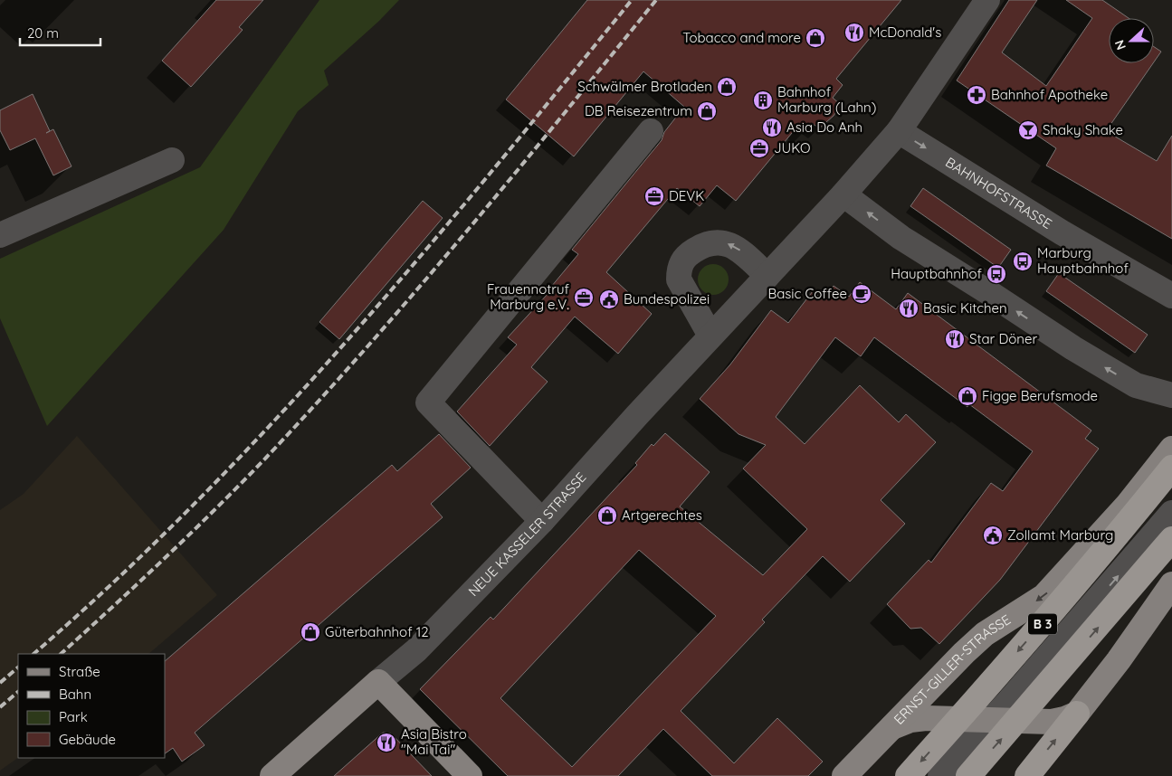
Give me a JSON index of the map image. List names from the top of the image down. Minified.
{"streets":{"highway":["B 3"],"main road":["NEUE KASSELER STRASSE","ERNST-GILLER-STRASSE"],"street":["BAHNHOFSTRASSE"]},"places":{"restaurant":["McDonald's","Asia Do Anh","Basic Kitchen","Star Döner","Asia Bistro \"Mai Tai\""],"shop":["Tobacco and more","Schwälmer Brotladen","DB Reisezentrum","Figge Berufsmode","Artgerechtes","Güterbahnhof 12"],"pharmacy":["Bahnhof Apotheke"],"building":["Bahnhof Marburg (Lahn)"],"bar":["Shaky Shake"],"office":["JUKO","DEVK","Frauennotruf Marburg e.V."],"bus stop":["Marburg Hauptbahnhof","Hauptbahnhof"],"cafe":["Basic Coffee"],"public building":["Bundespolizei","Zollamt Marburg"]},"legend":["Straße","Bahn","Park","Gebäude"],"scale_bar":"20 m","north":"left"}
